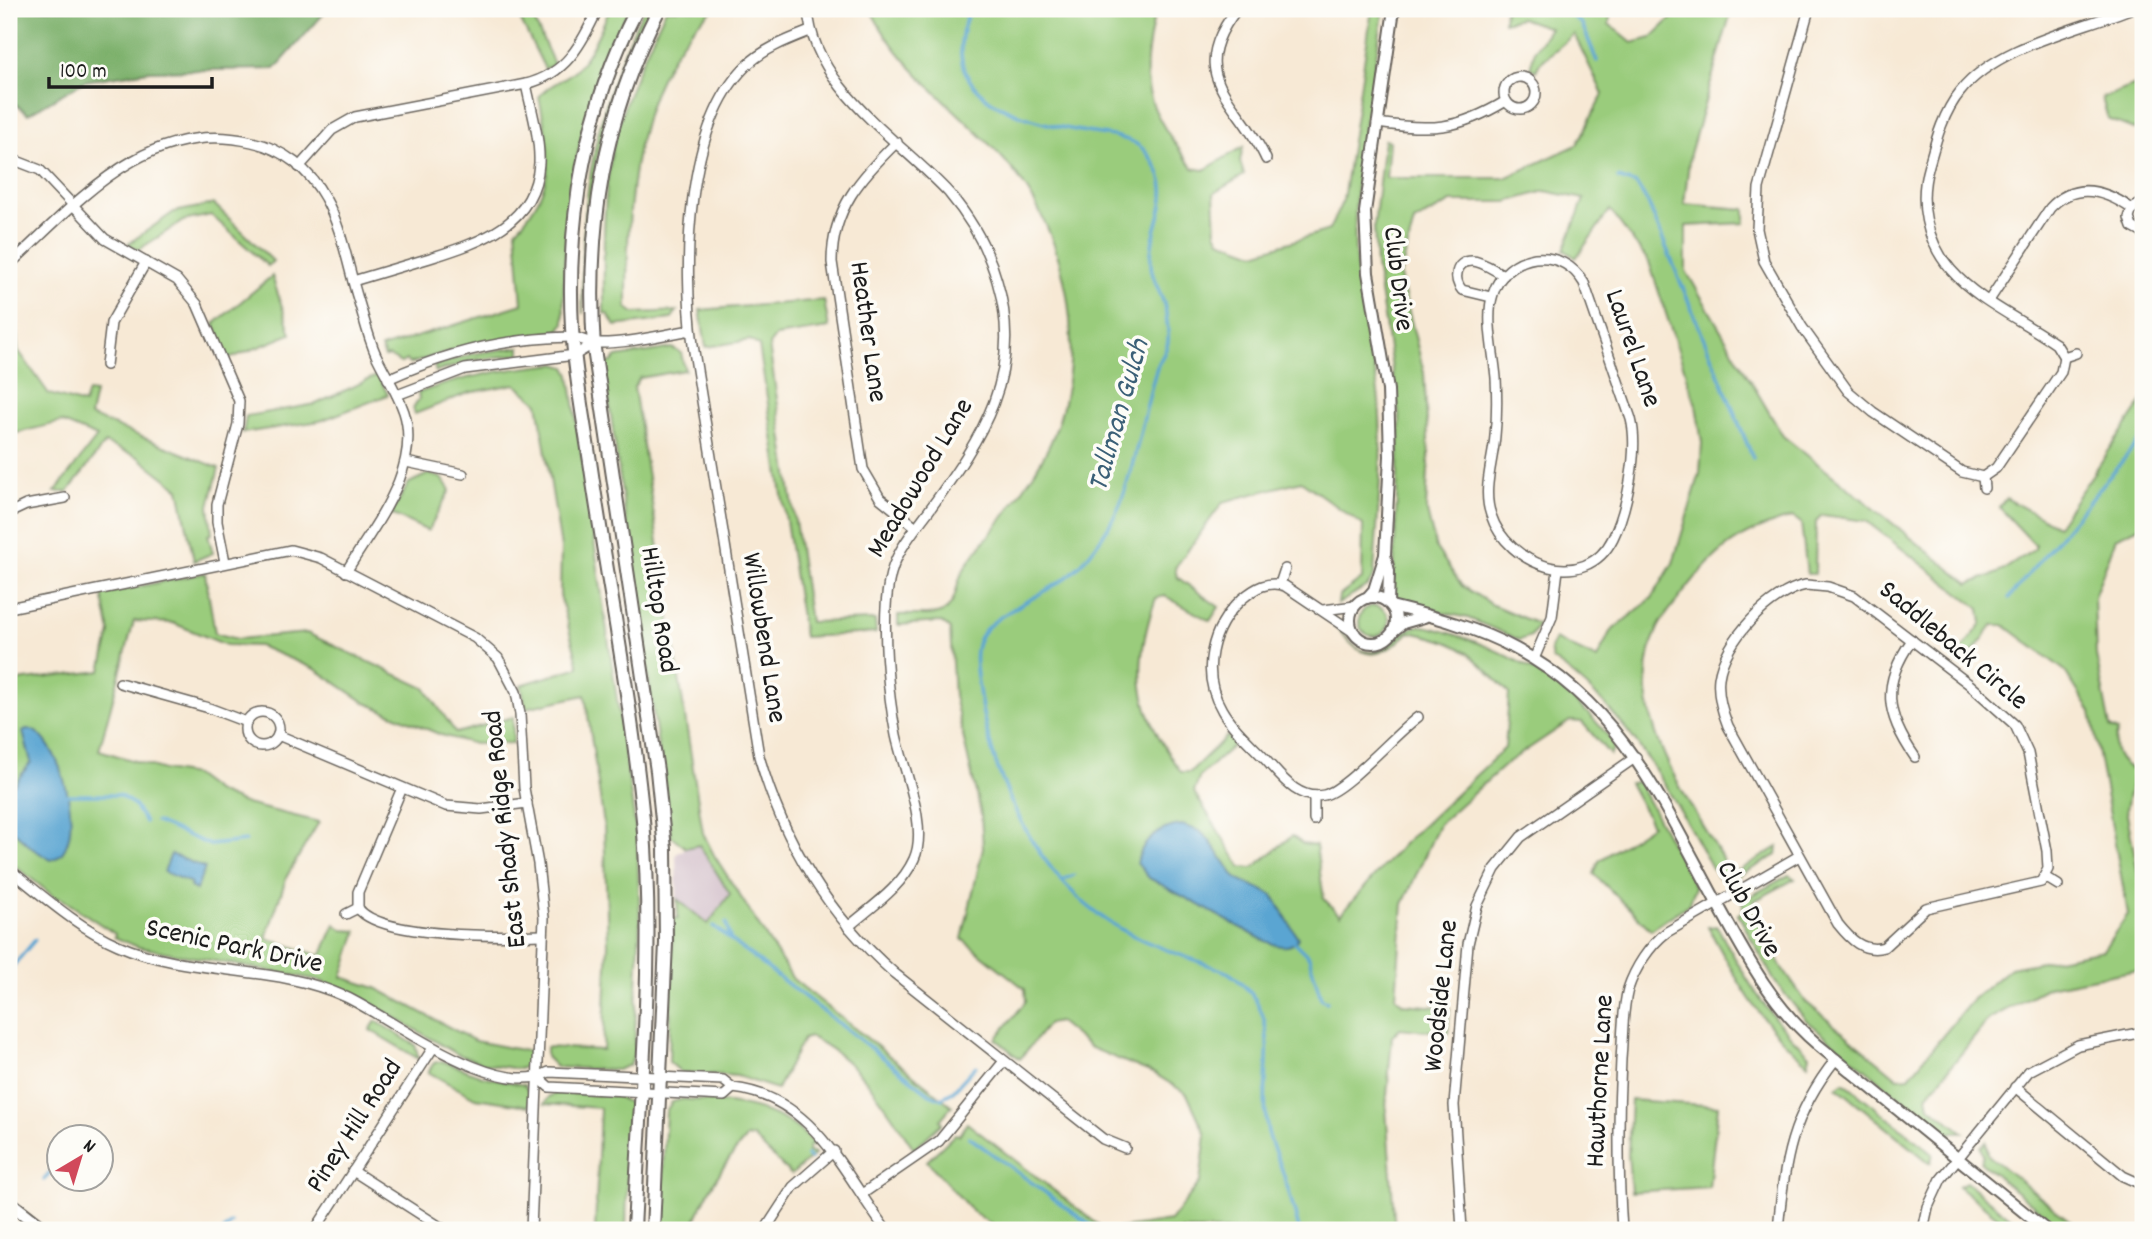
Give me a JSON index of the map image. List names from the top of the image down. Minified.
{"streets":{"main road":["Hilltop Road"],"street":["Club Drive","Heather Lane","Laurel Lane","Meadowood Lane","Willowbend Lane","Saddleback Circle","East Shady Ridge Road","Scenic Park Drive","Woodside Lane","Hawthorne Lane","Piney Hill Road"]},"crossings":[["Club Drive","Woodside Lane"],["Club Drive","Hawthorne Lane"],["Heather Lane","Meadowood Lane"],["Meadowood Lane","Willowbend Lane"],["Hilltop Road","Scenic Park Drive"],["Saddleback Circle","Hawthorne Lane"],["East Shady Ridge Road","Scenic Park Drive"],["Scenic Park Drive","Piney Hill Road"]],"water":["Tallman Gulch"],"scale_bar":"100 m","north":"top right"}
